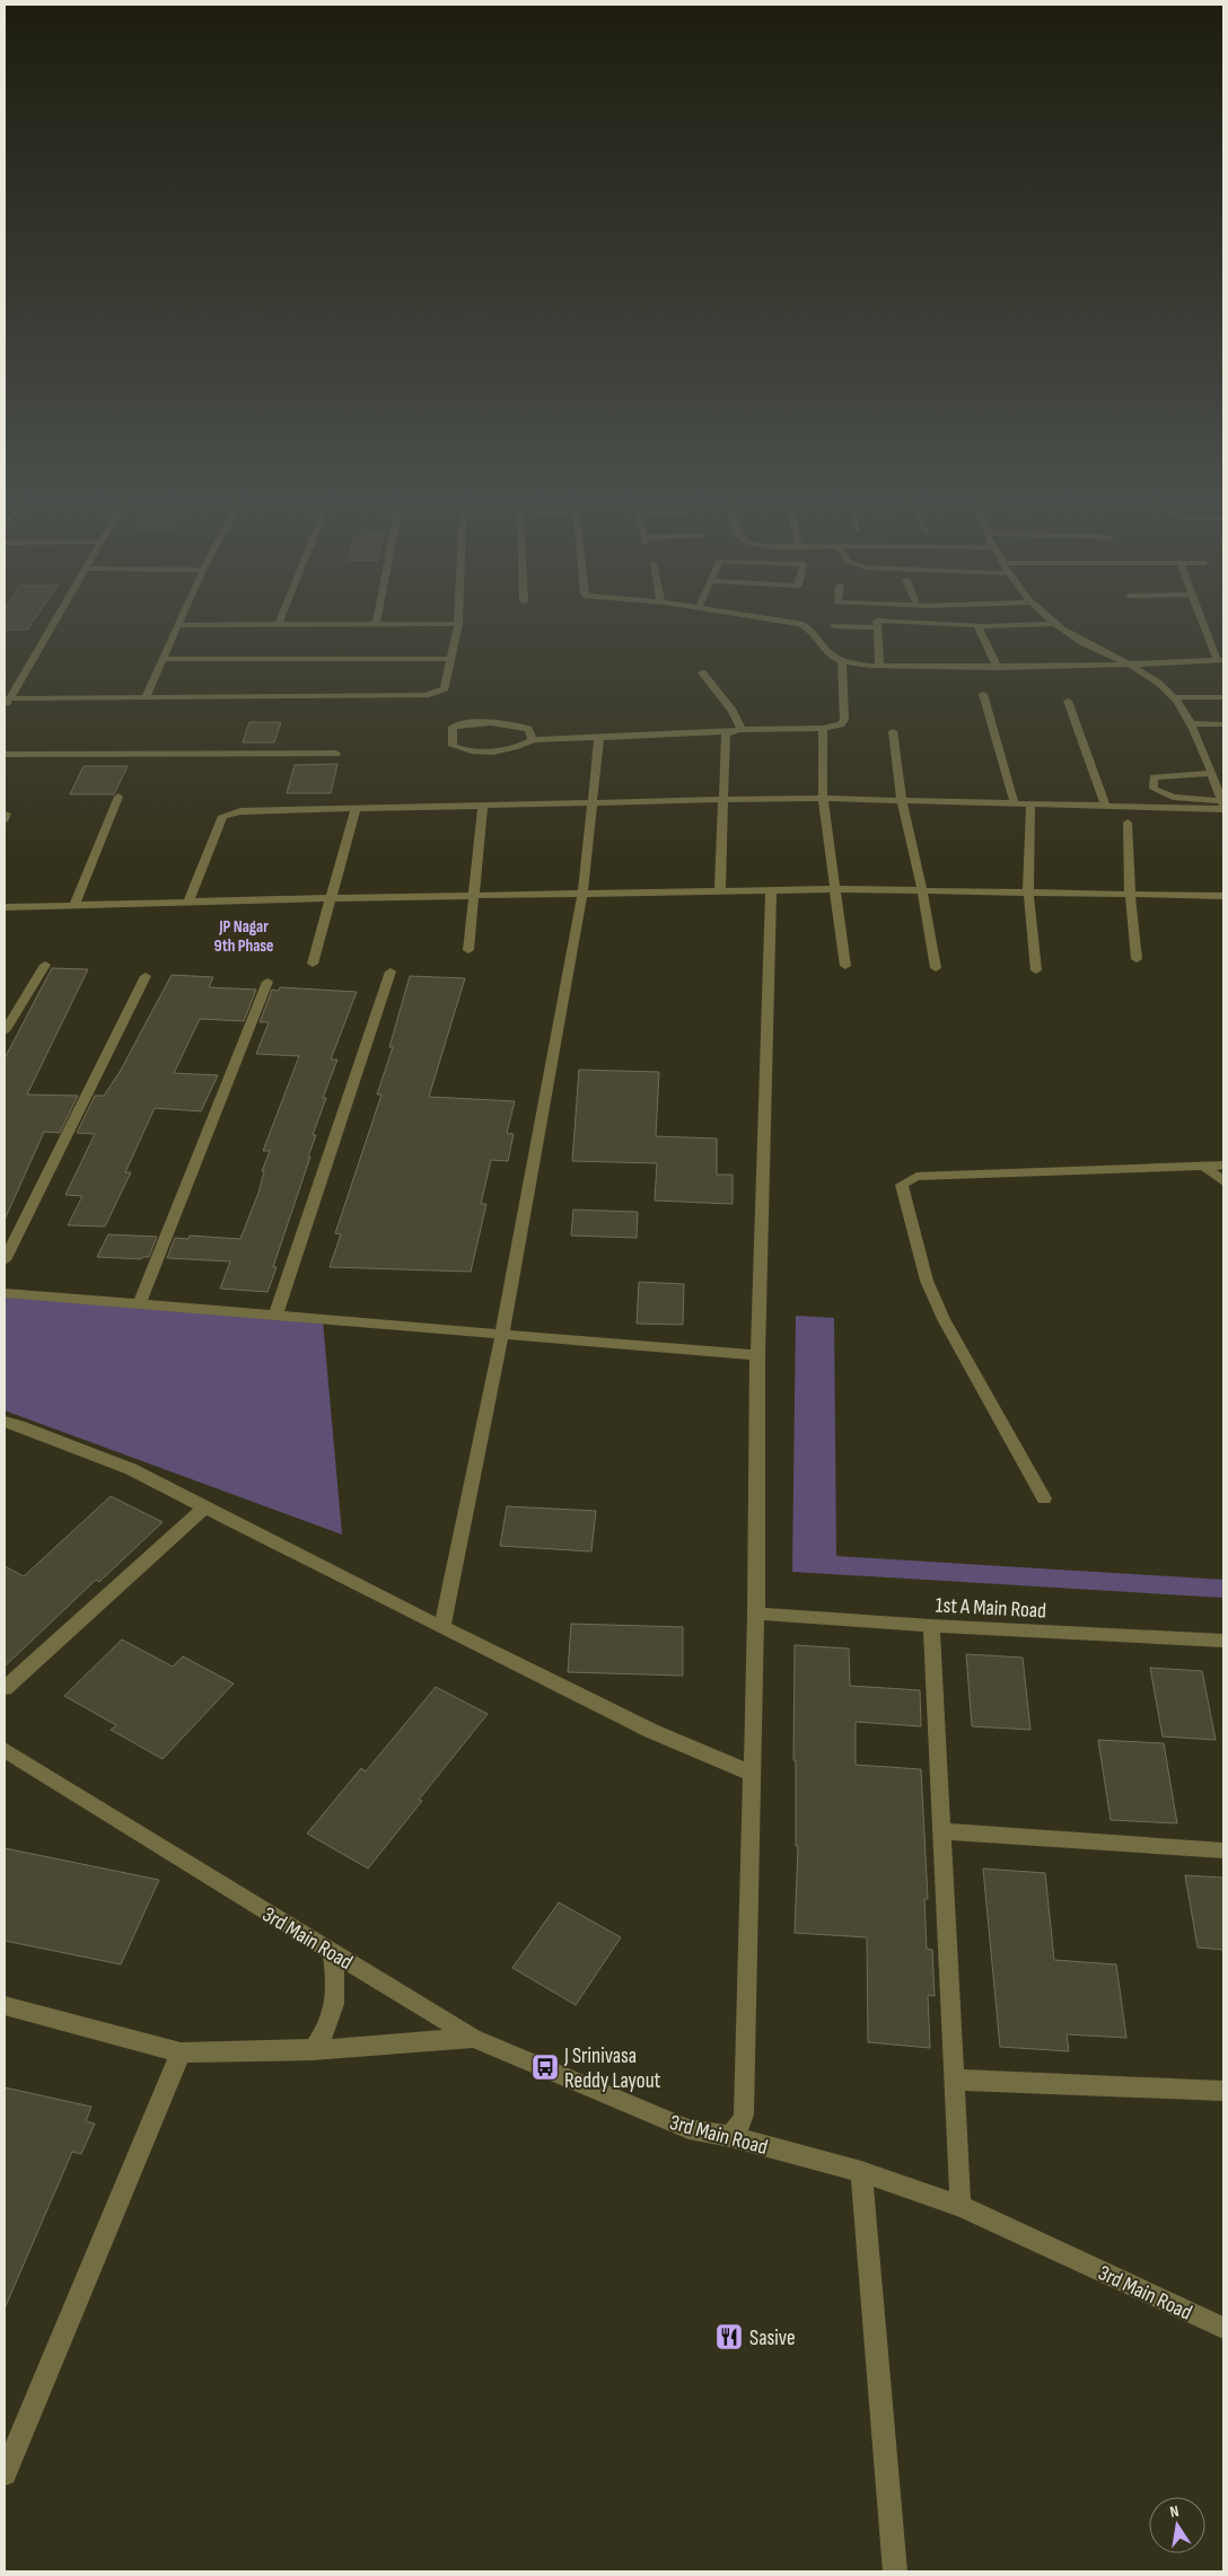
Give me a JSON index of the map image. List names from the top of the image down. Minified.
{"streets":{"street":["1st A Main Road","3rd Main Road"]},"districts":["JP Nagar 9th Phase"],"places":{"bus stop":["J Srinivasa Reddy Layout"],"restaurant":["Sasive"]},"north":"top"}
